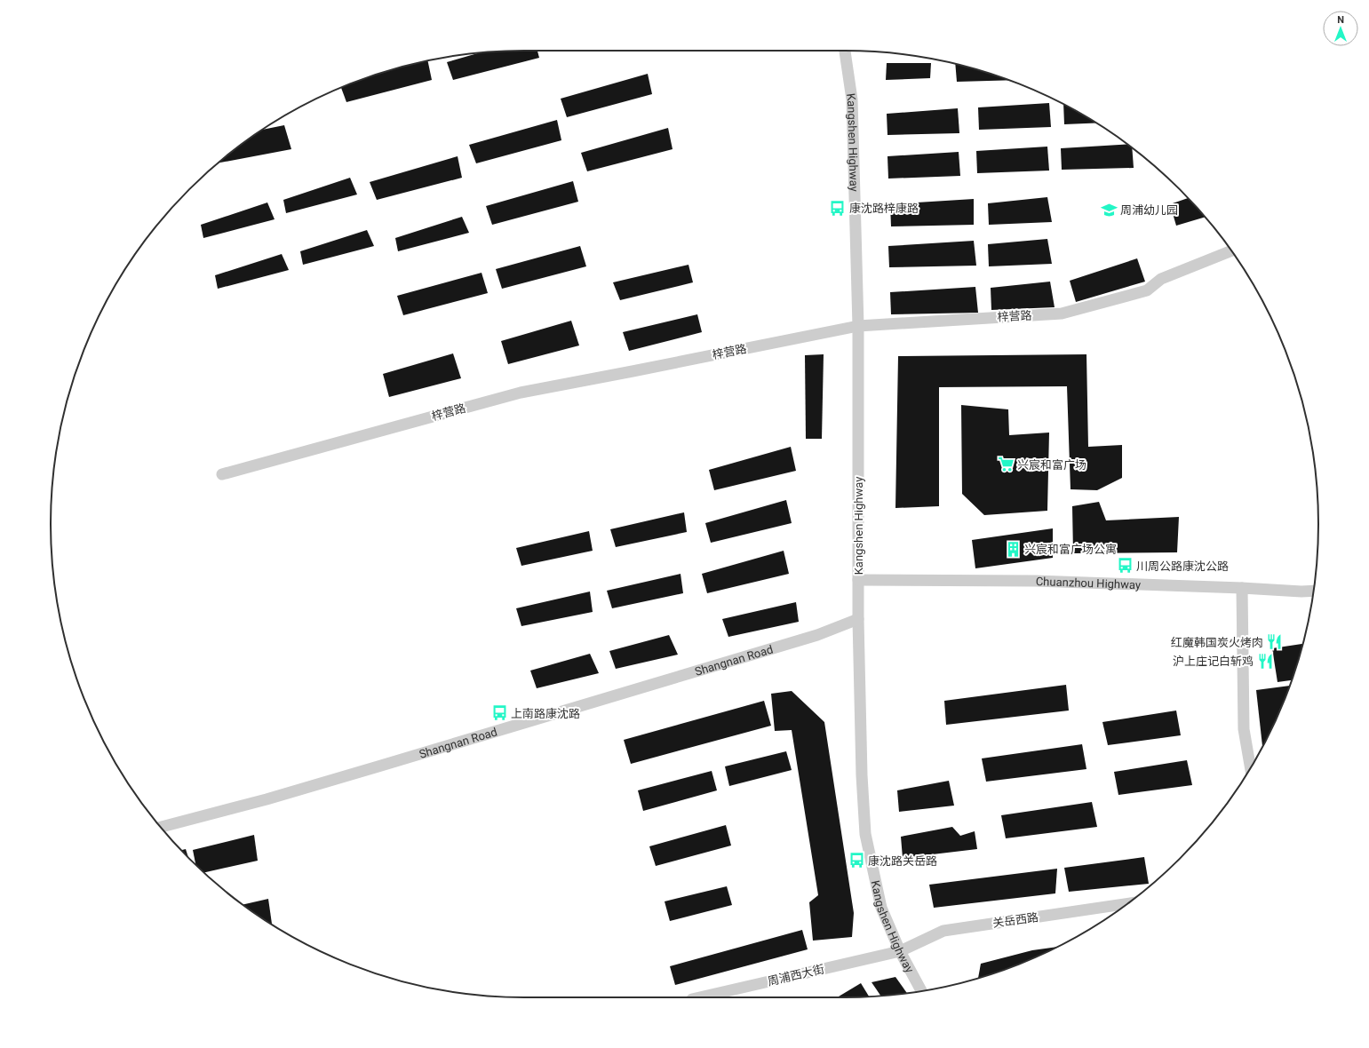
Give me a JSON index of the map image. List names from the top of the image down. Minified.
{"streets":{"street":["Kangshen Highway","梓营路","Chuanzhou Highway","Shangnan Road","关岳西路","周浦西大街"]},"crossings":[["Kangshen Highway","梓营路"],["Kangshen Highway","Chuanzhou Highway"],["Kangshen Highway","Shangnan Road"],["Kangshen Highway","关岳西路"],["Kangshen Highway","周浦西大街"],["关岳西路","周浦西大街"]],"places":{"bus stop":["康沈路梓康路","川周公路康沈公路","上南路康沈路","康沈路关岳路"],"school or university":["周浦幼儿园"],"supermarket":["兴宸和富广场"],"building":["兴宸和富广场公寓"],"restaurant":["红魔韩国炭火烤肉","沪上庄记白斩鸡"]},"north":"top"}
